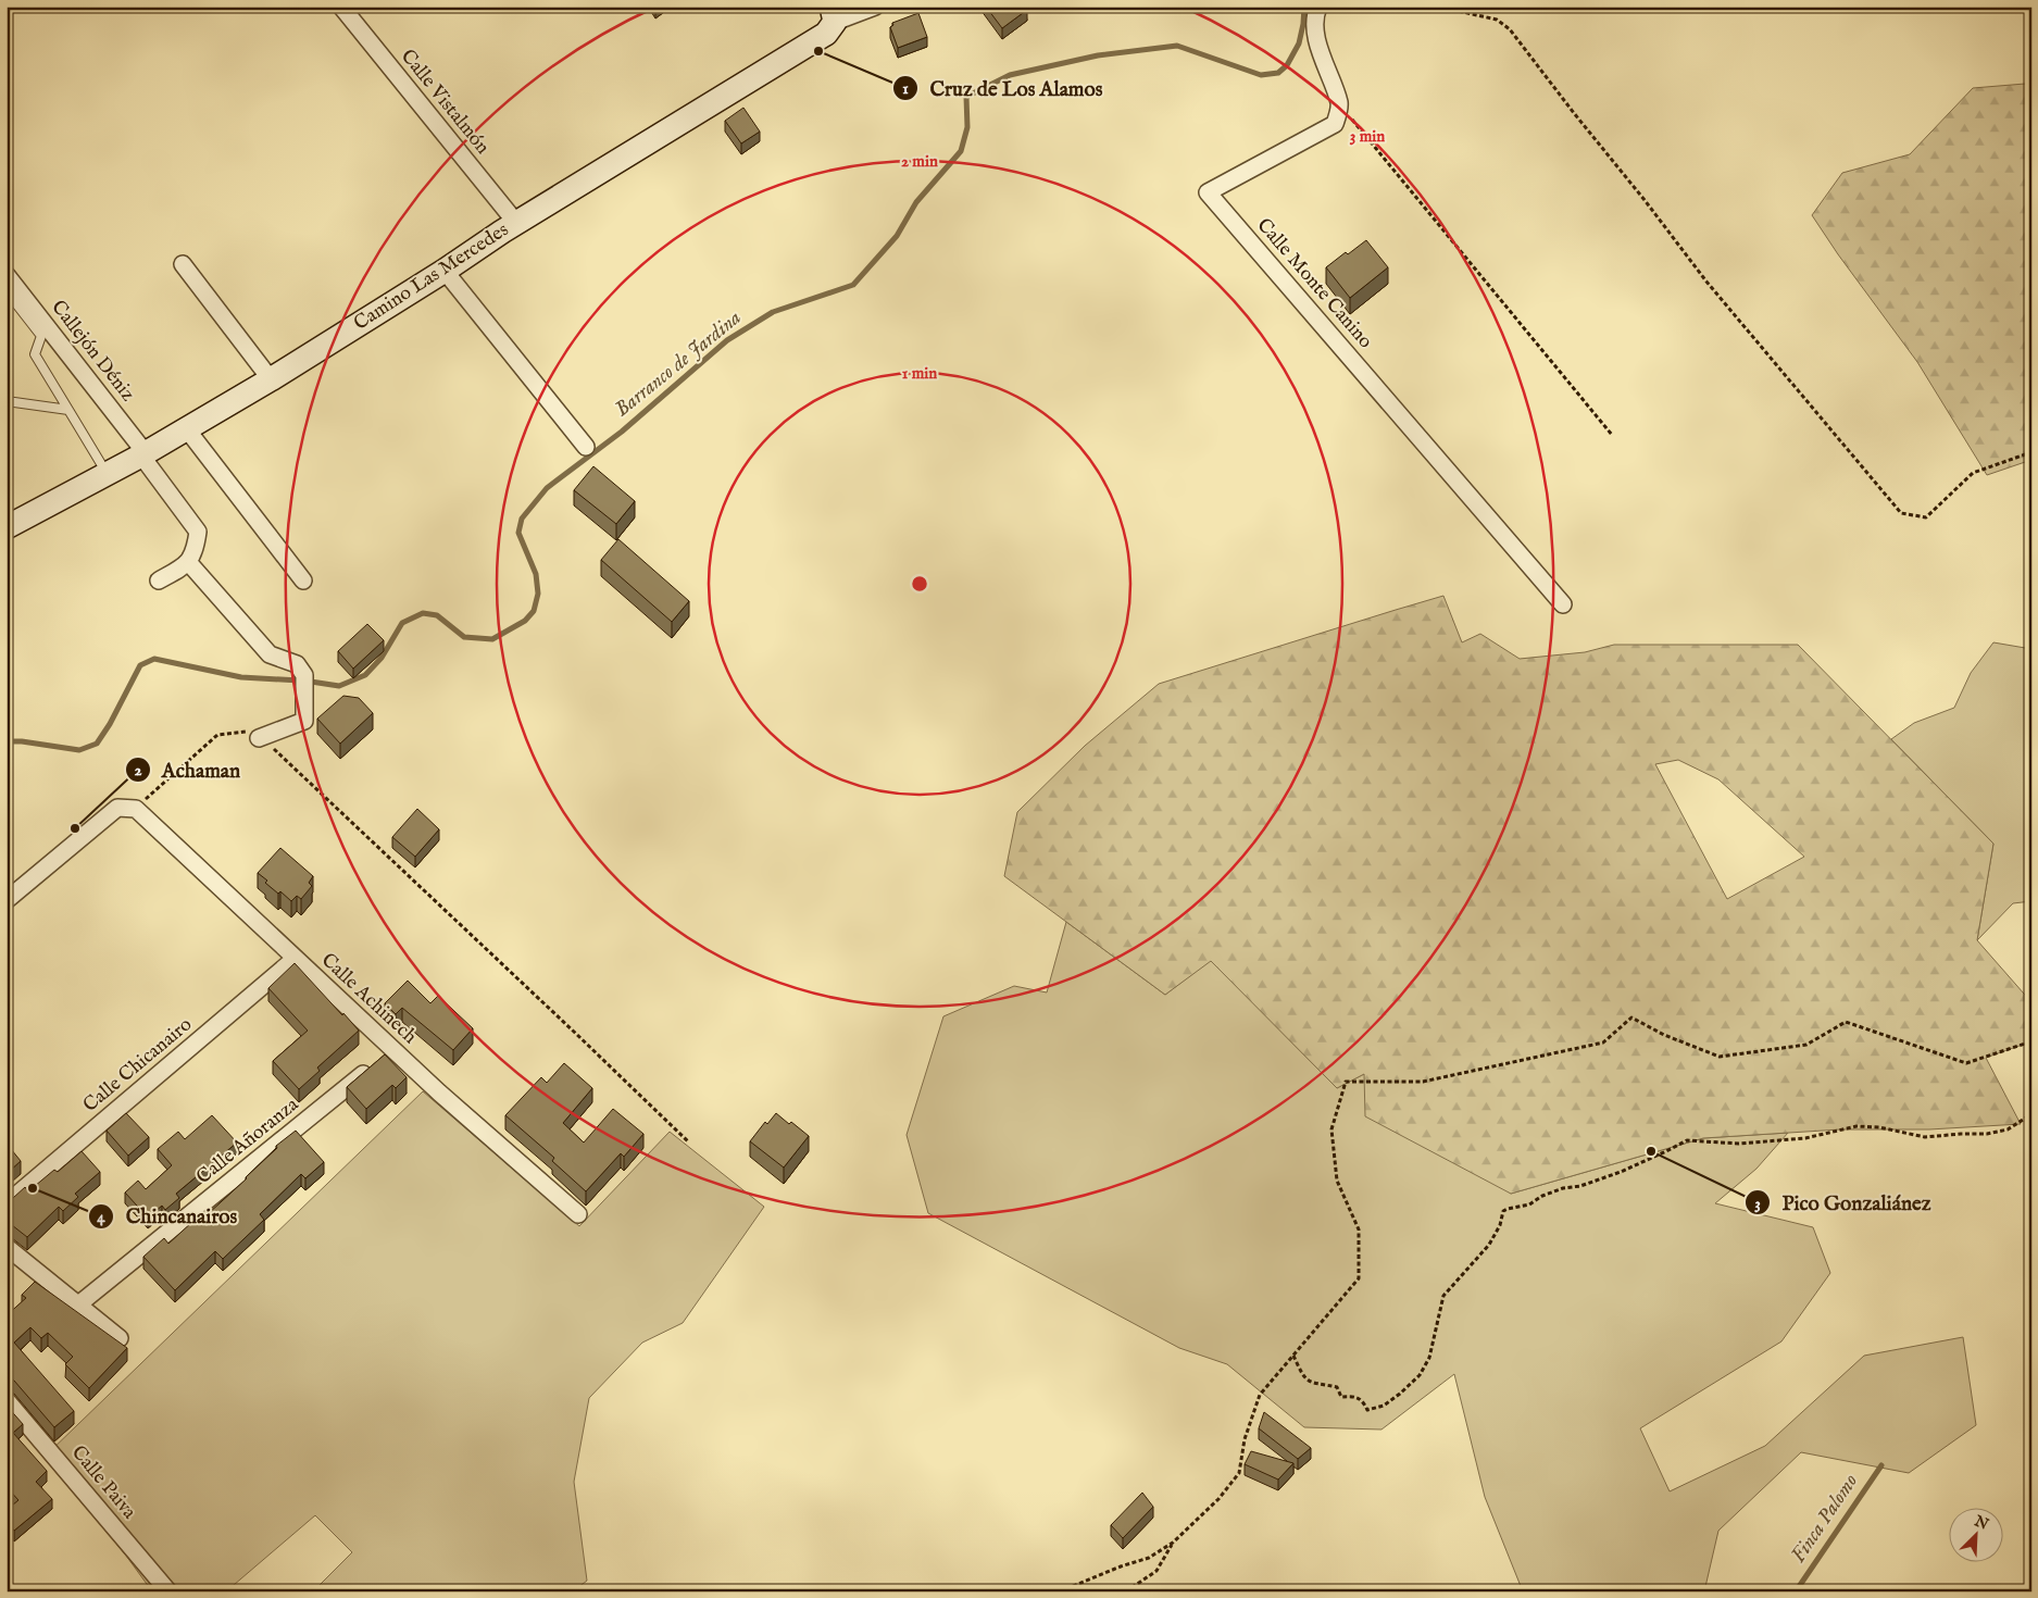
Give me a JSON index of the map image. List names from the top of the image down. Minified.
{"streets":{"main road":["Camino Las Mercedes"],"street":["Calle Vistalmón","Calle Monte Canino","Callejón Déniz","Calle Achinech","Calle Chicanairo","Calle Añoranza","Calle Paiva"]},"crossings":[["Calle Vistalmón","Camino Las Mercedes"],["Camino Las Mercedes","Callejón Déniz"],["Calle Achinech","Calle Chicanairo"],["Calle Achinech","Calle Añoranza"]],"water":["Barranco de Jardina","Finca Palomo"],"places":["Cruz de Los Alamos","Achaman","Pico Gonzaliánez","Chincanairos"],"north":"top right","rings":["3 min","2 min","1 min"]}
